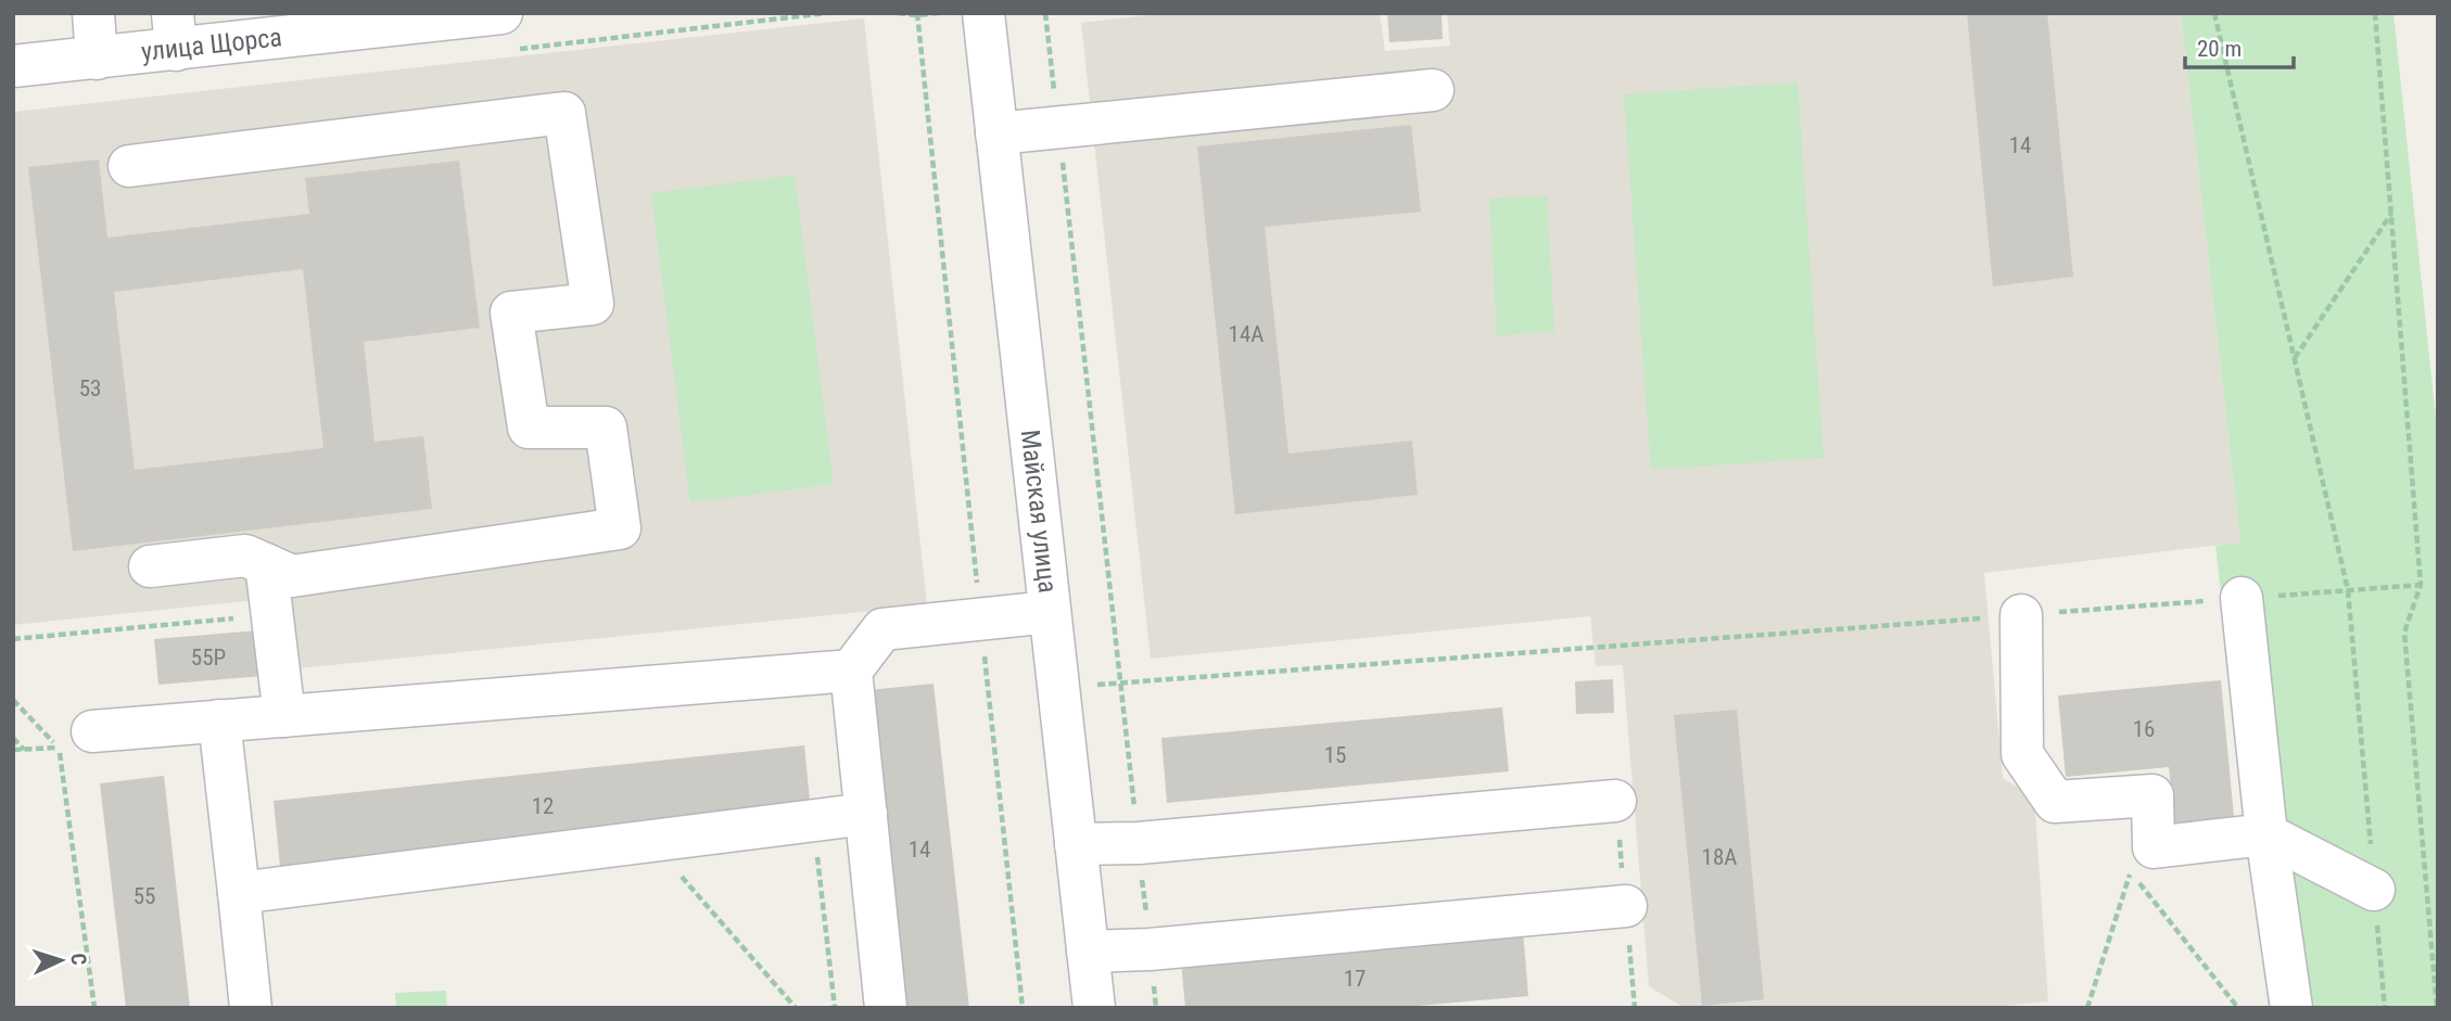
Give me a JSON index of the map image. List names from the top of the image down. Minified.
{"streets":{"street":["улица Щорса","Майская улица"]},"house_numbers":["14","14А","53","55Р","16","15","12","14","18А","55","17"],"scale_bar":"20 m","north":"right"}
